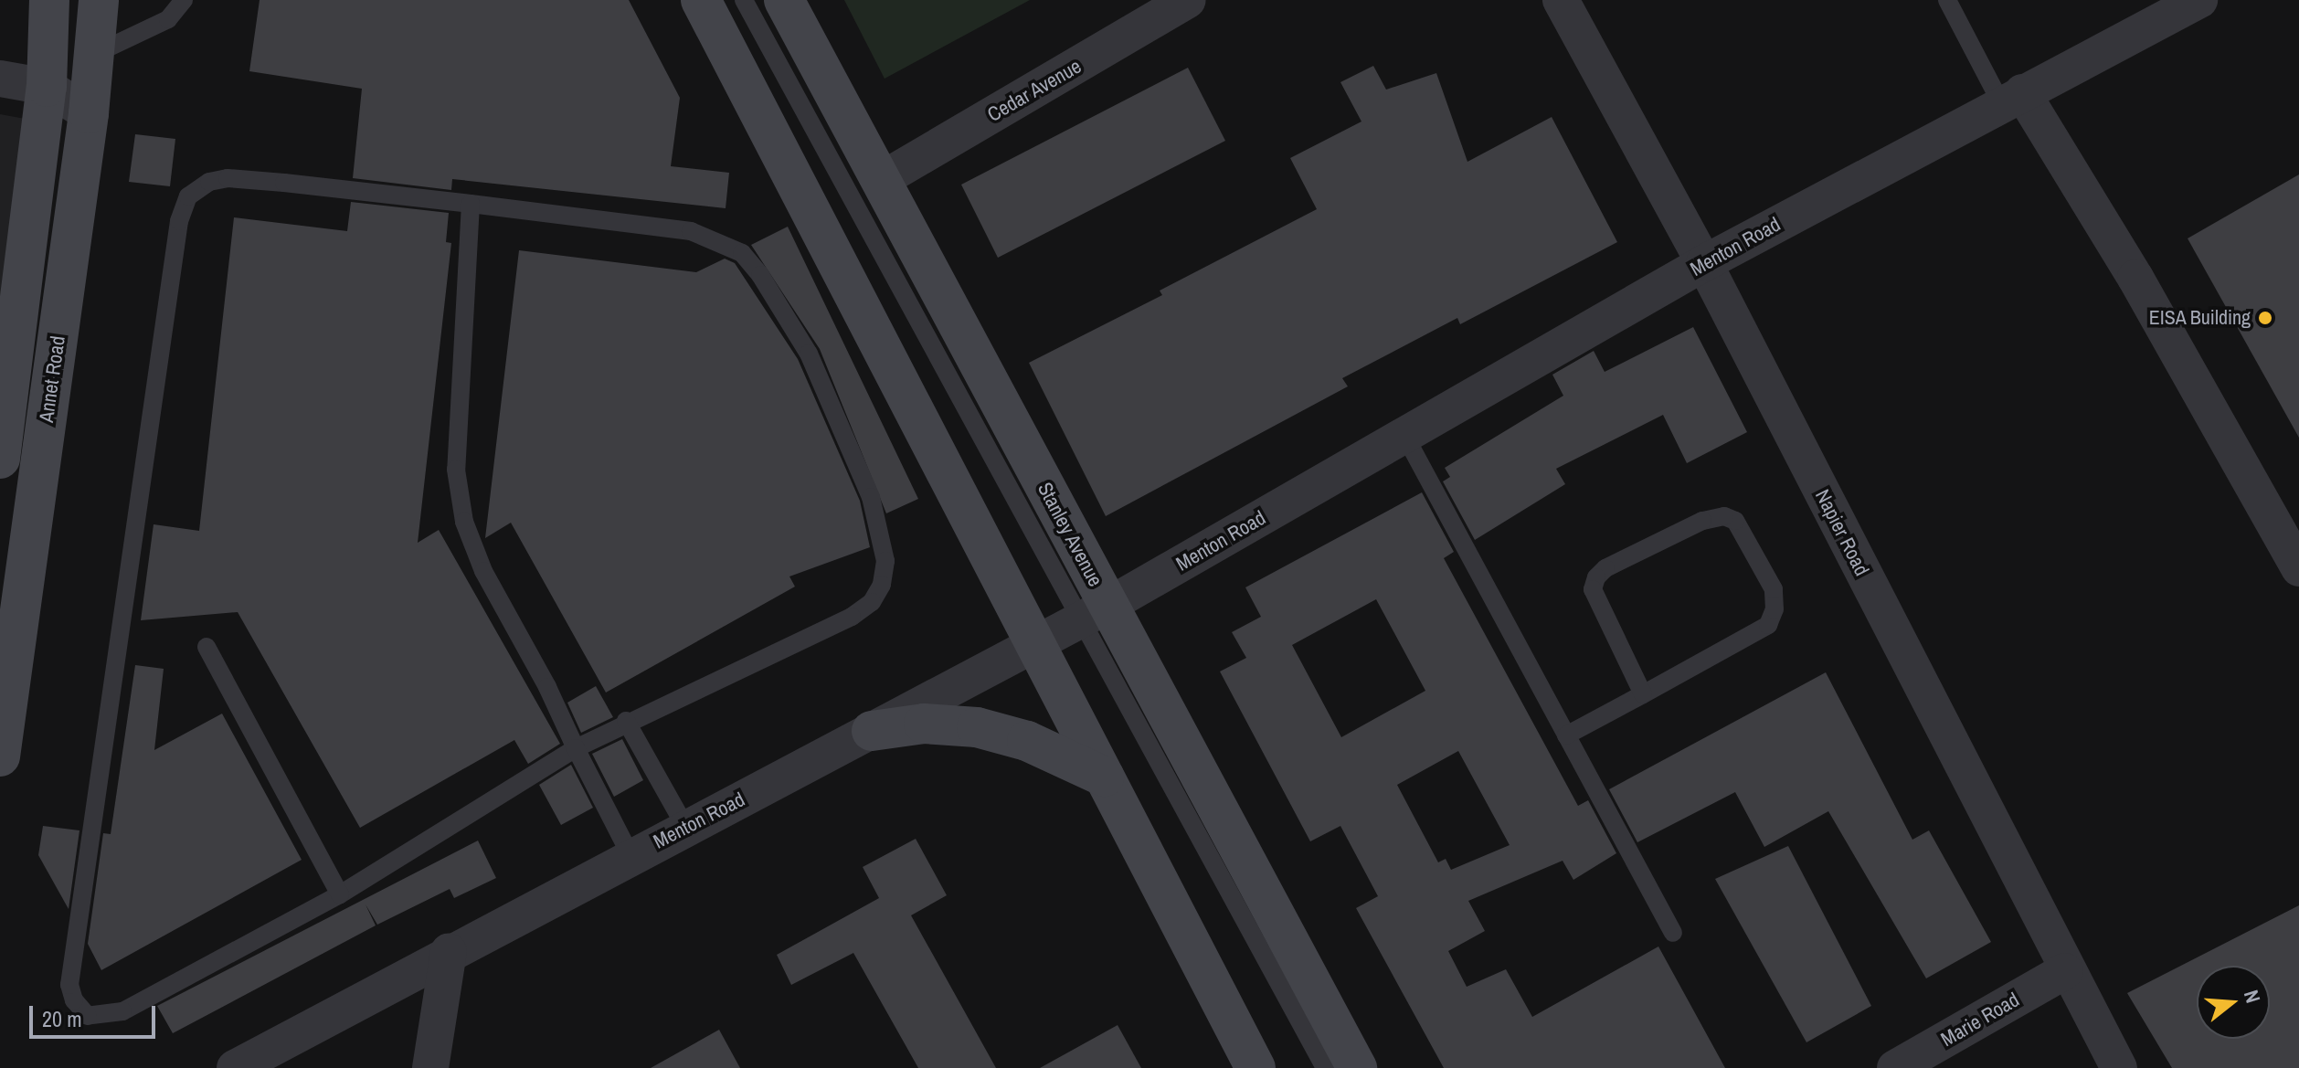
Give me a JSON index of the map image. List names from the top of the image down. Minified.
{"streets":{"main road":["Annet Road","Stanley Avenue"],"street":["Cedar Avenue","Menton Road","Napier Road","Marie Road"]},"crossings":[["Cedar Avenue","Stanley Avenue"],["Menton Road","Napier Road"],["Menton Road","Stanley Avenue"],["Napier Road","Marie Road"]],"places":["EISA Building"],"scale_bar":"20 m","north":"right"}
